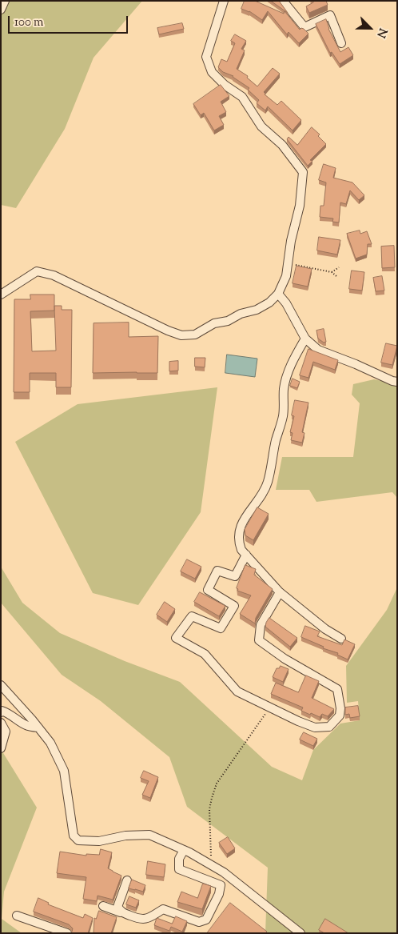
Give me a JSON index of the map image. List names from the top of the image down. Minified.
{"scale_bar":"100 m","north":"bottom right"}
